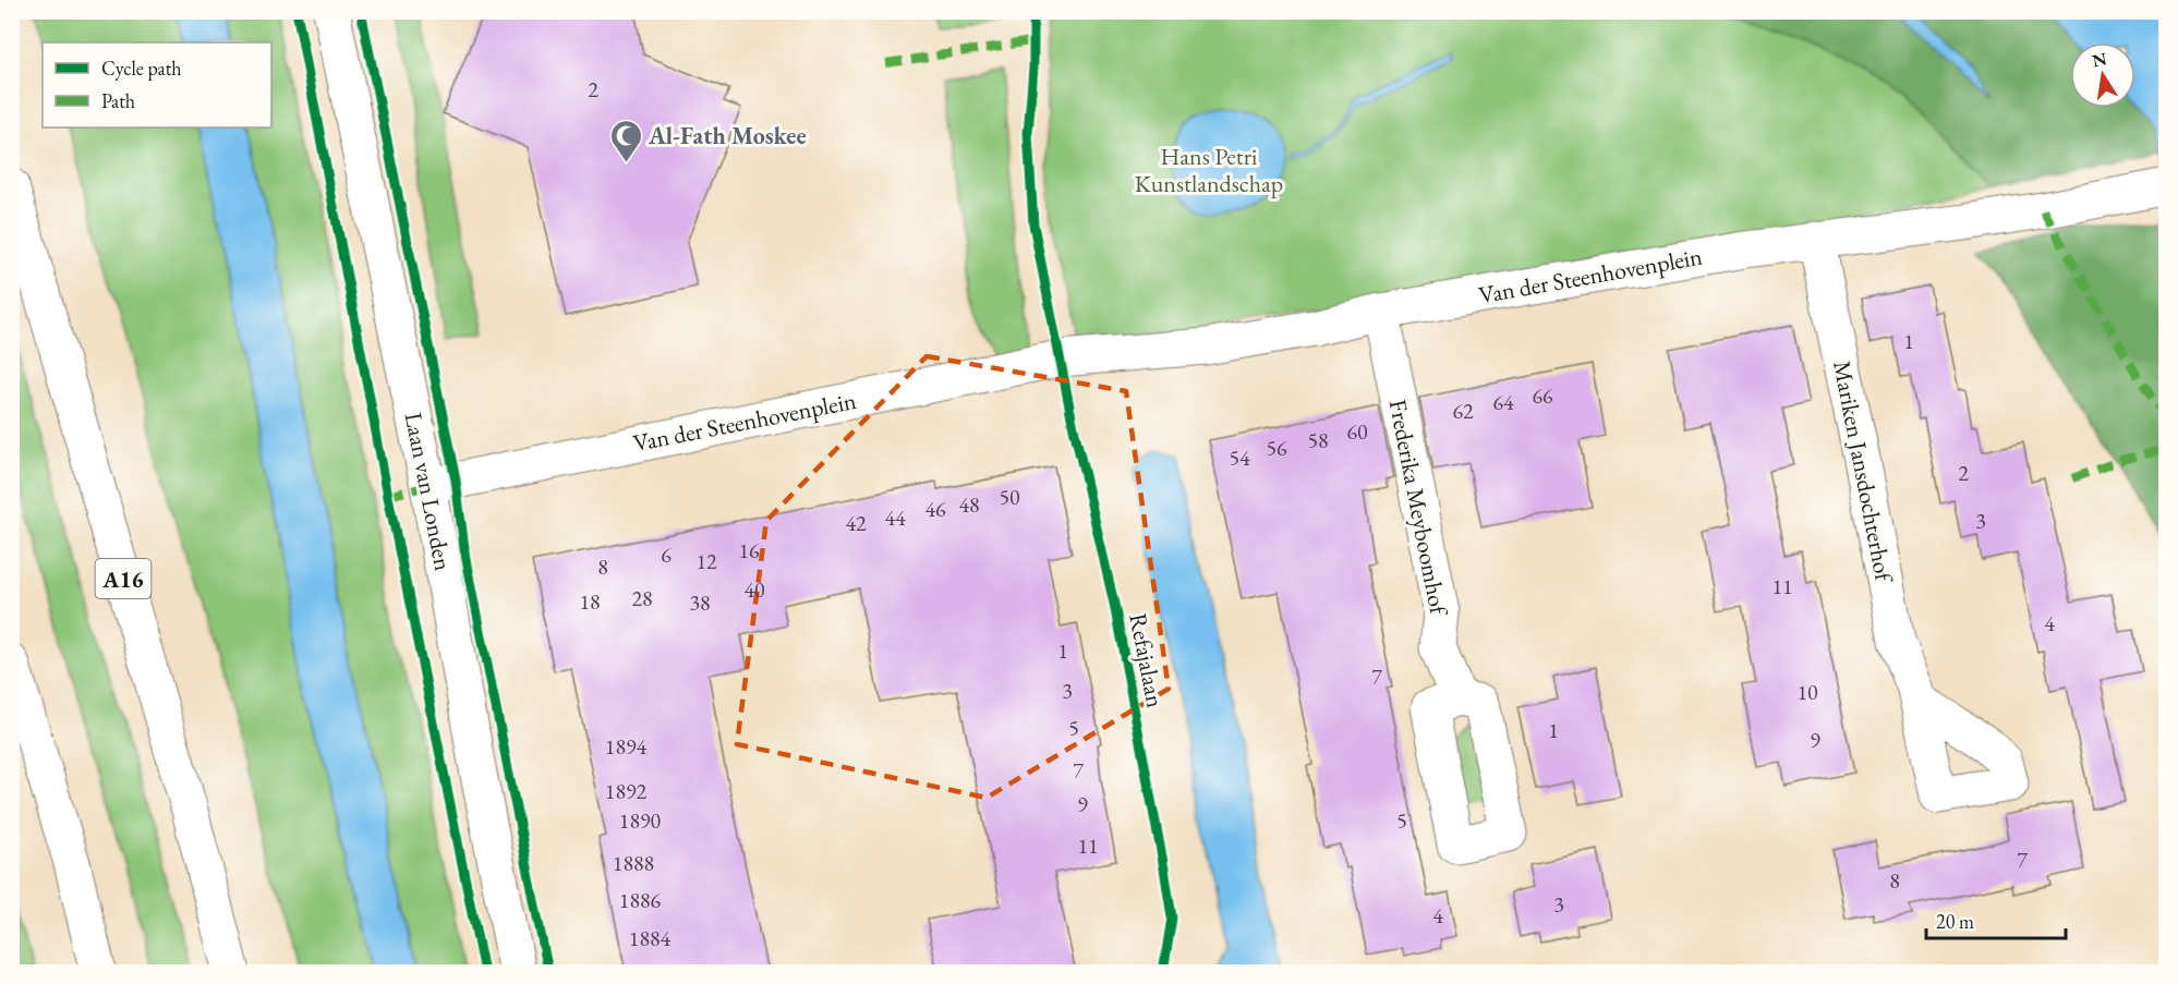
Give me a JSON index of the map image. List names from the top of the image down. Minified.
{"streets":{"main road":["Van der Steenhovenplein","Mariken Jansdochterhof","Laan van Londen","Frederika Meyboomhof","A16"],"cycle path":["Refajalaan"]},"crossings":[["Van der Steenhovenplein","Mariken Jansdochterhof"],["Van der Steenhovenplein","Laan van Londen"],["Van der Steenhovenplein","Frederika Meyboomhof"]],"parks":["Hans Petri Kunstlandschap"],"places":{"mosque":["Al-Fath Moskee"]},"house_numbers":["2","1","66","64","62","60","58","56","54","2","50","48","46","44","3","42","16","6","12","8","11","40","28","18","38","4","1","7","3","10","5","1","9","1894","7","1892","9","1890","5","11","7","1888","8","1886","3","4","1884"],"legend":["Cycle path","Path"],"scale_bar":"20 m","north":"top"}
